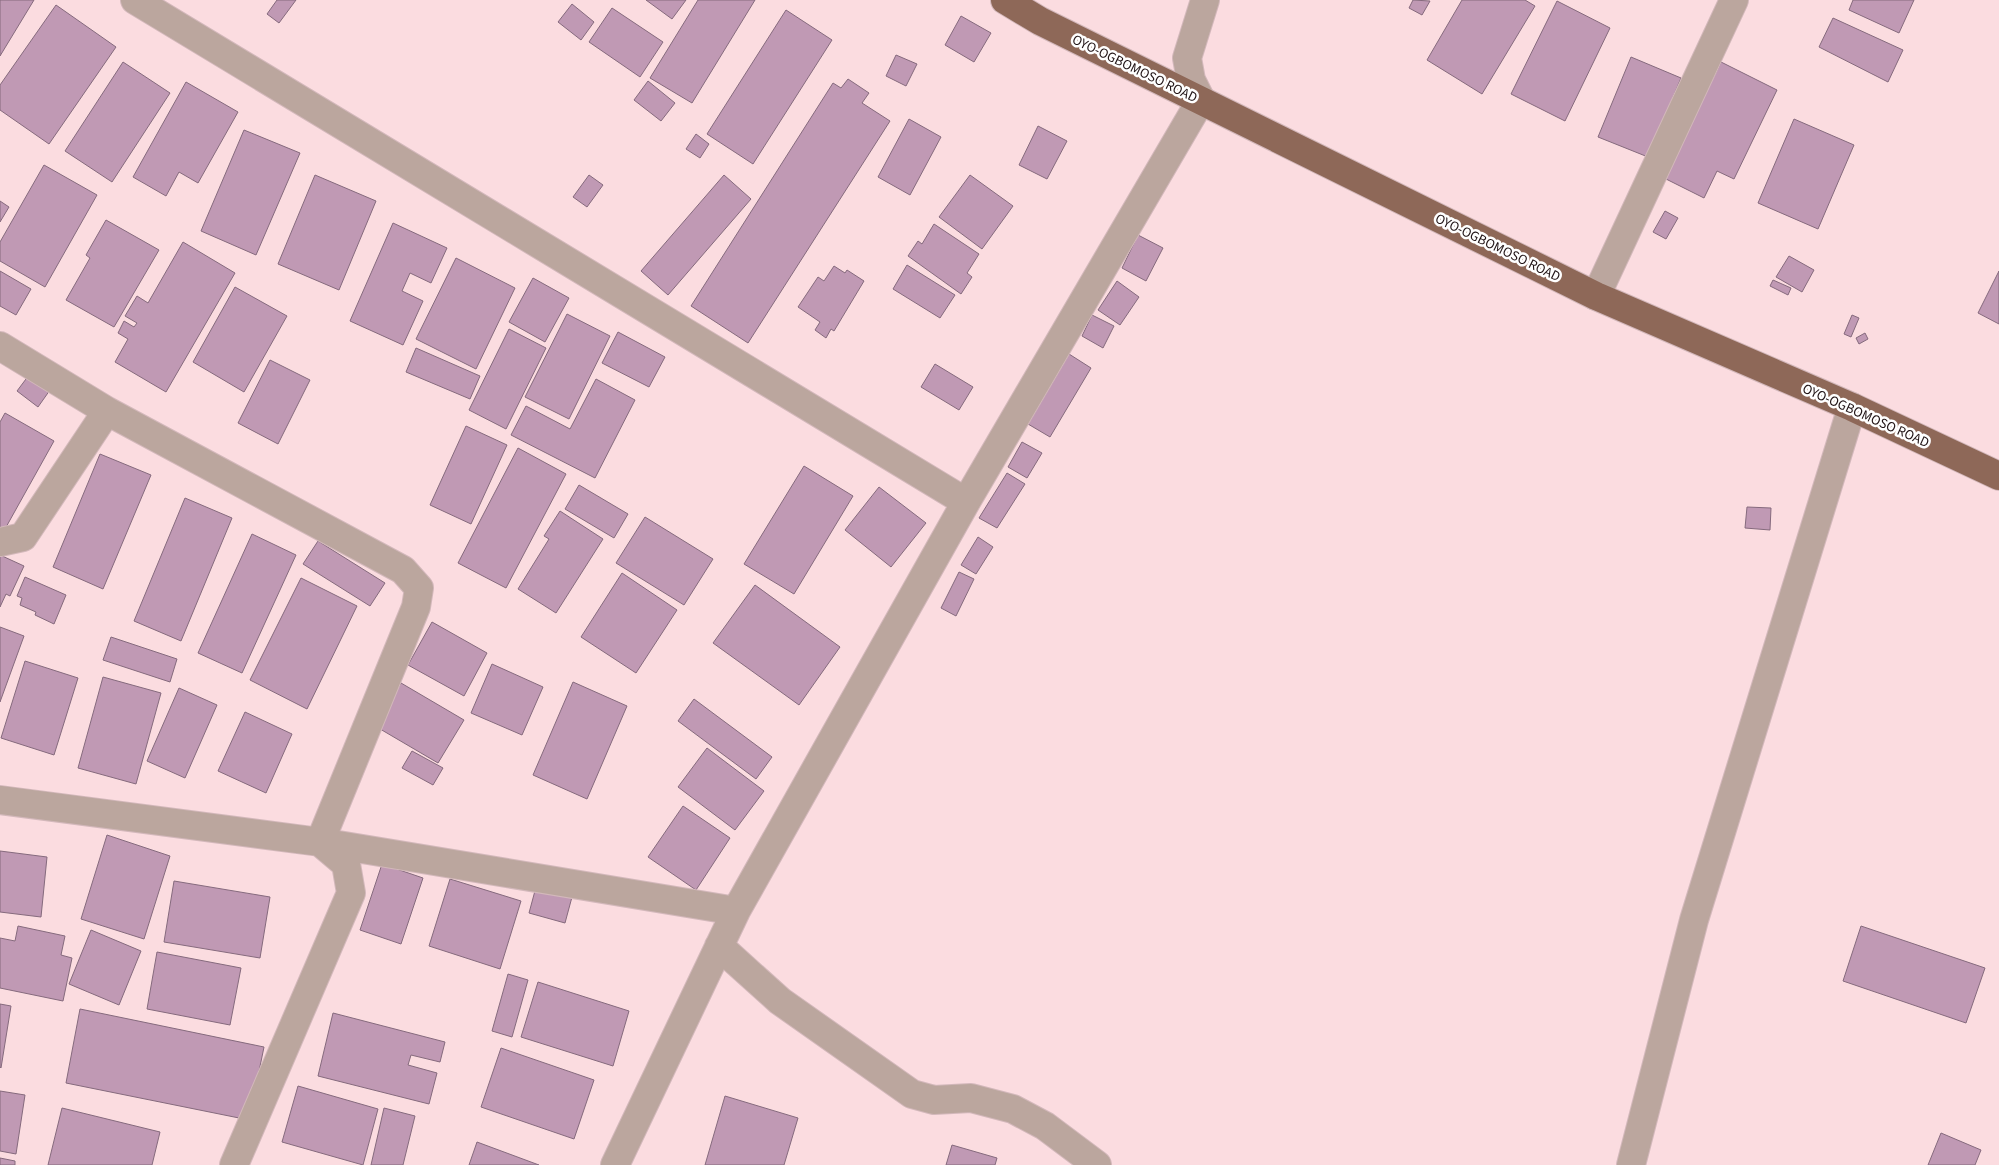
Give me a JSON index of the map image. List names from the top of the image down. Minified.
{"streets":{"highway":["OYO-OGBOMOSO ROAD"]}}
